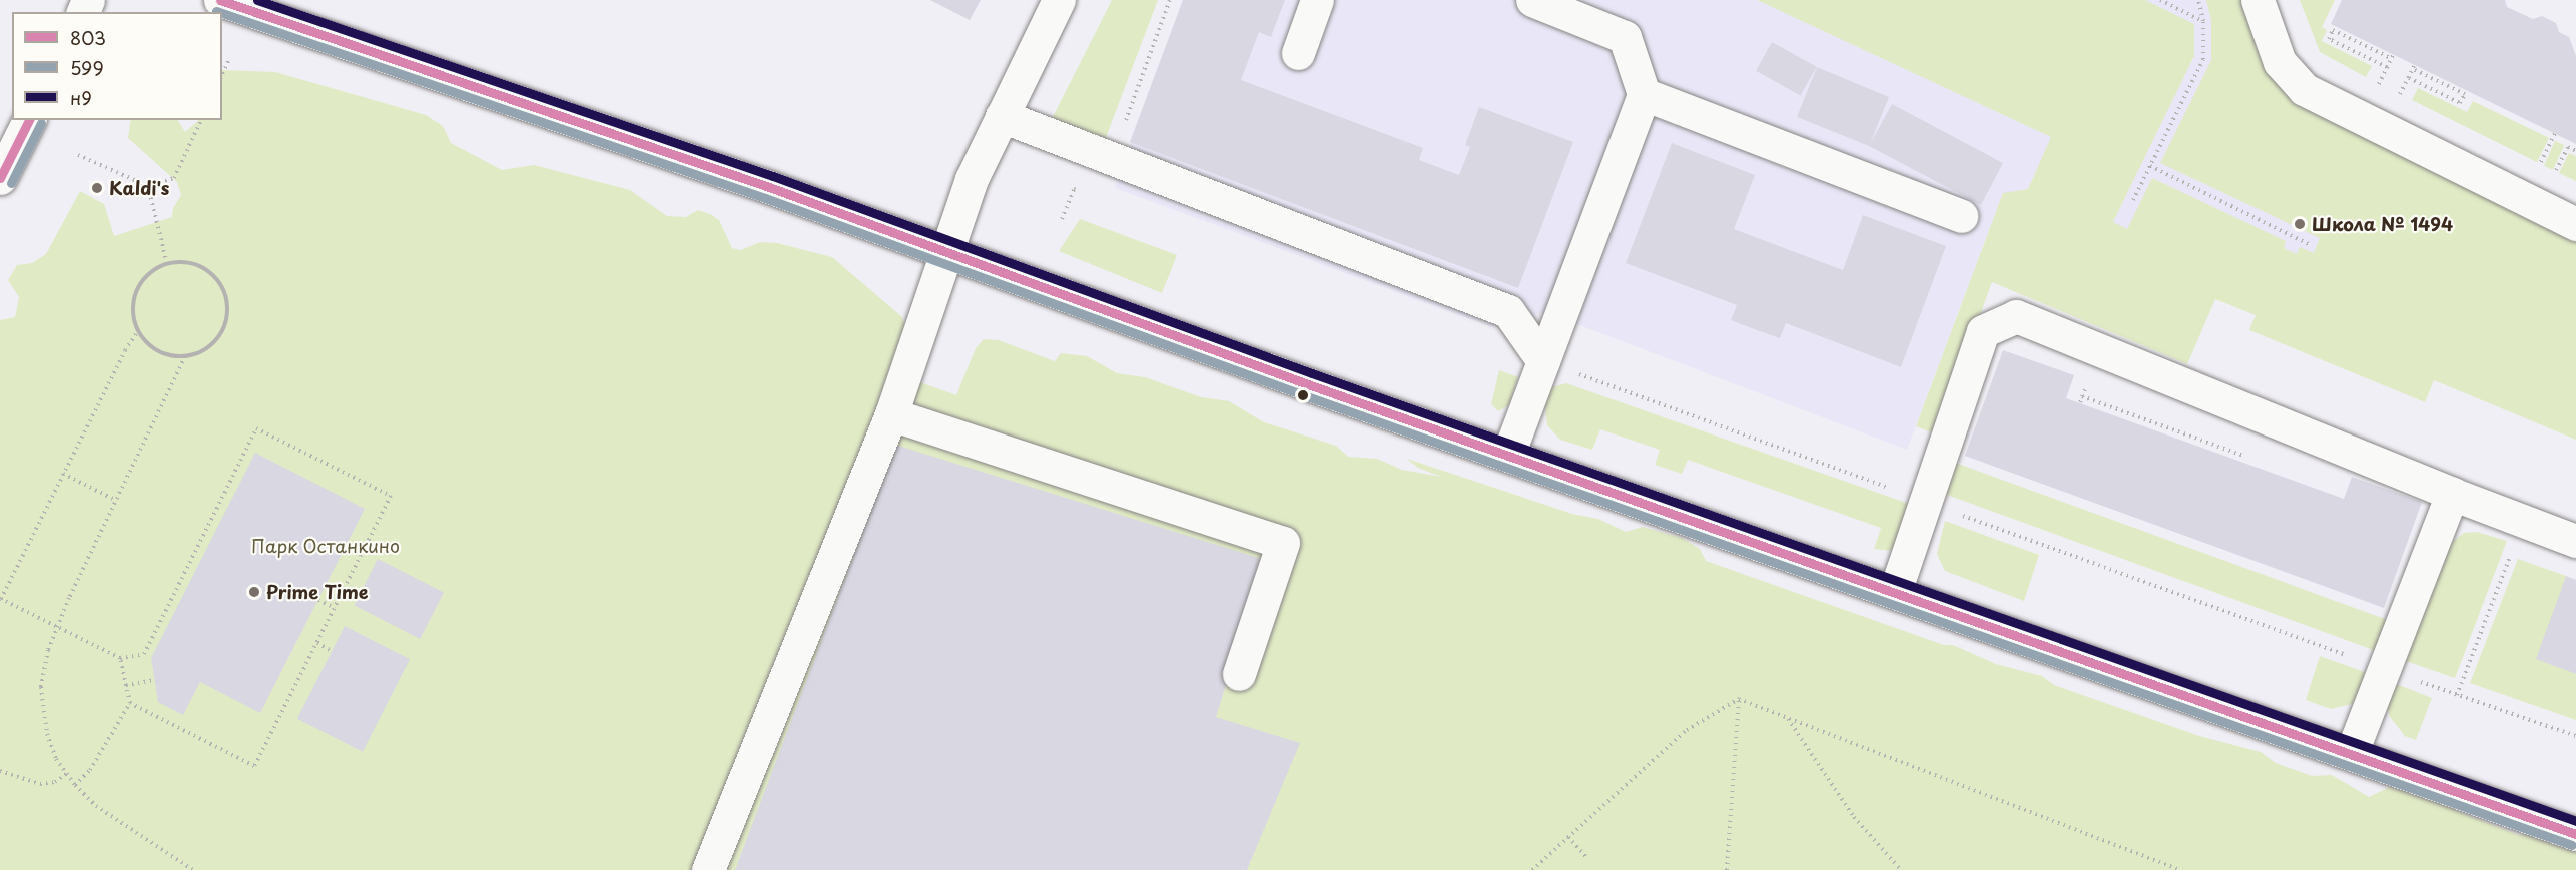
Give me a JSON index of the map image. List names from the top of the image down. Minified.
{"parks":["Парк Останкино"],"places":["Kaldi's","Школа № 1494","Prime Time"],"lines":["transit line 803","transit line н9","transit line 599"],"legend":["803","599","н9"]}
